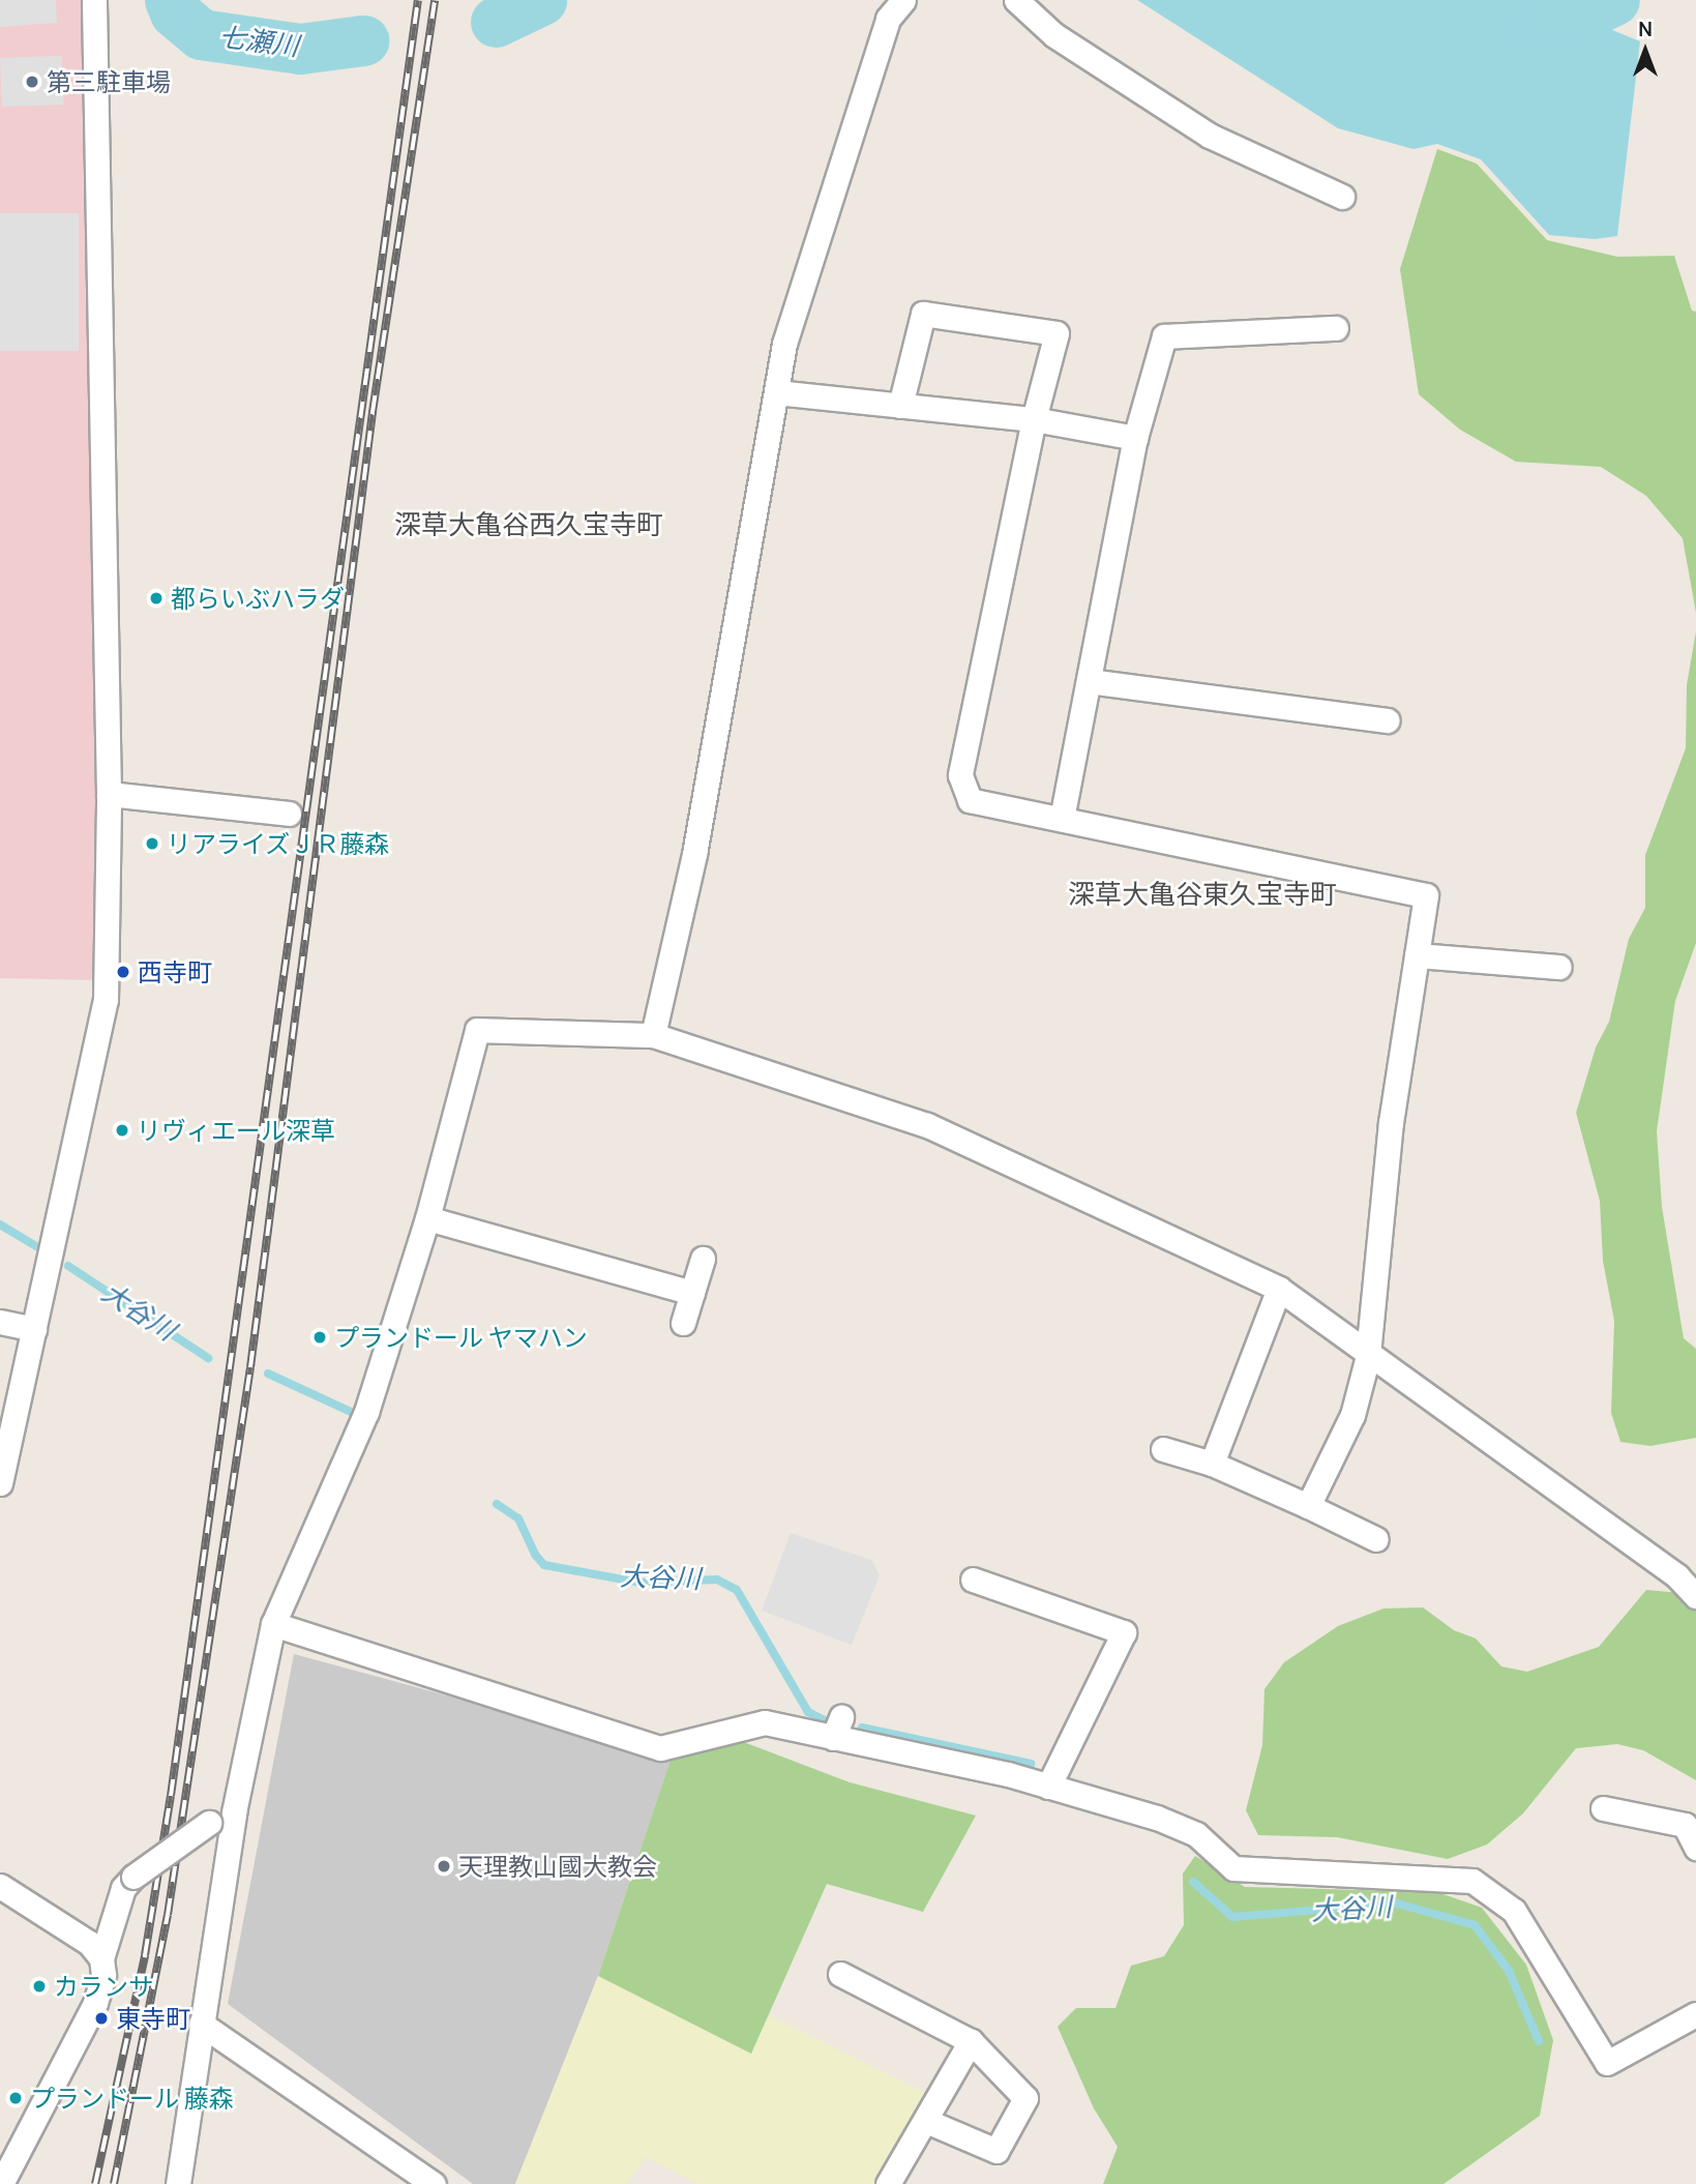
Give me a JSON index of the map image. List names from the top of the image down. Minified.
{"districts":["深草大亀谷西久宝寺町","深草大亀谷東久宝寺町"],"water":["七瀬川","大谷川"],"places":["第三駐車場","都らいぶハラダ","リアライズＪＲ藤森","西寺町","リヴィエール深草","プランドール ヤマハン","天理教山國大教会","カランサ","東寺町","プランドール 藤森"],"north":"top"}
